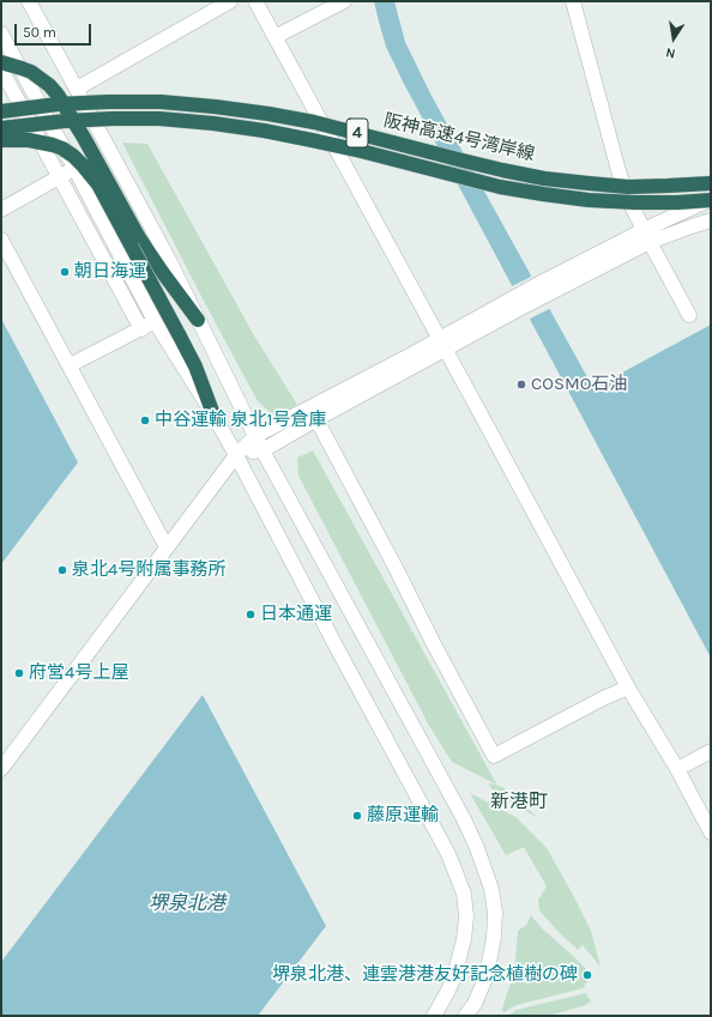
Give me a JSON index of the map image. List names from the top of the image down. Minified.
{"streets":{"highway":["4","阪神高速4号湾岸線"]},"districts":["新港町"],"water":["堺泉北港"],"places":["朝日海運","COSMO石油","中谷運輸 泉北1号倉庫","泉北4号附属事務所","日本通運","府営4号上屋","藤原運輸","堺泉北港、連雲港港友好記念植樹の碑"],"scale_bar":"50 m","north":"bottom"}
